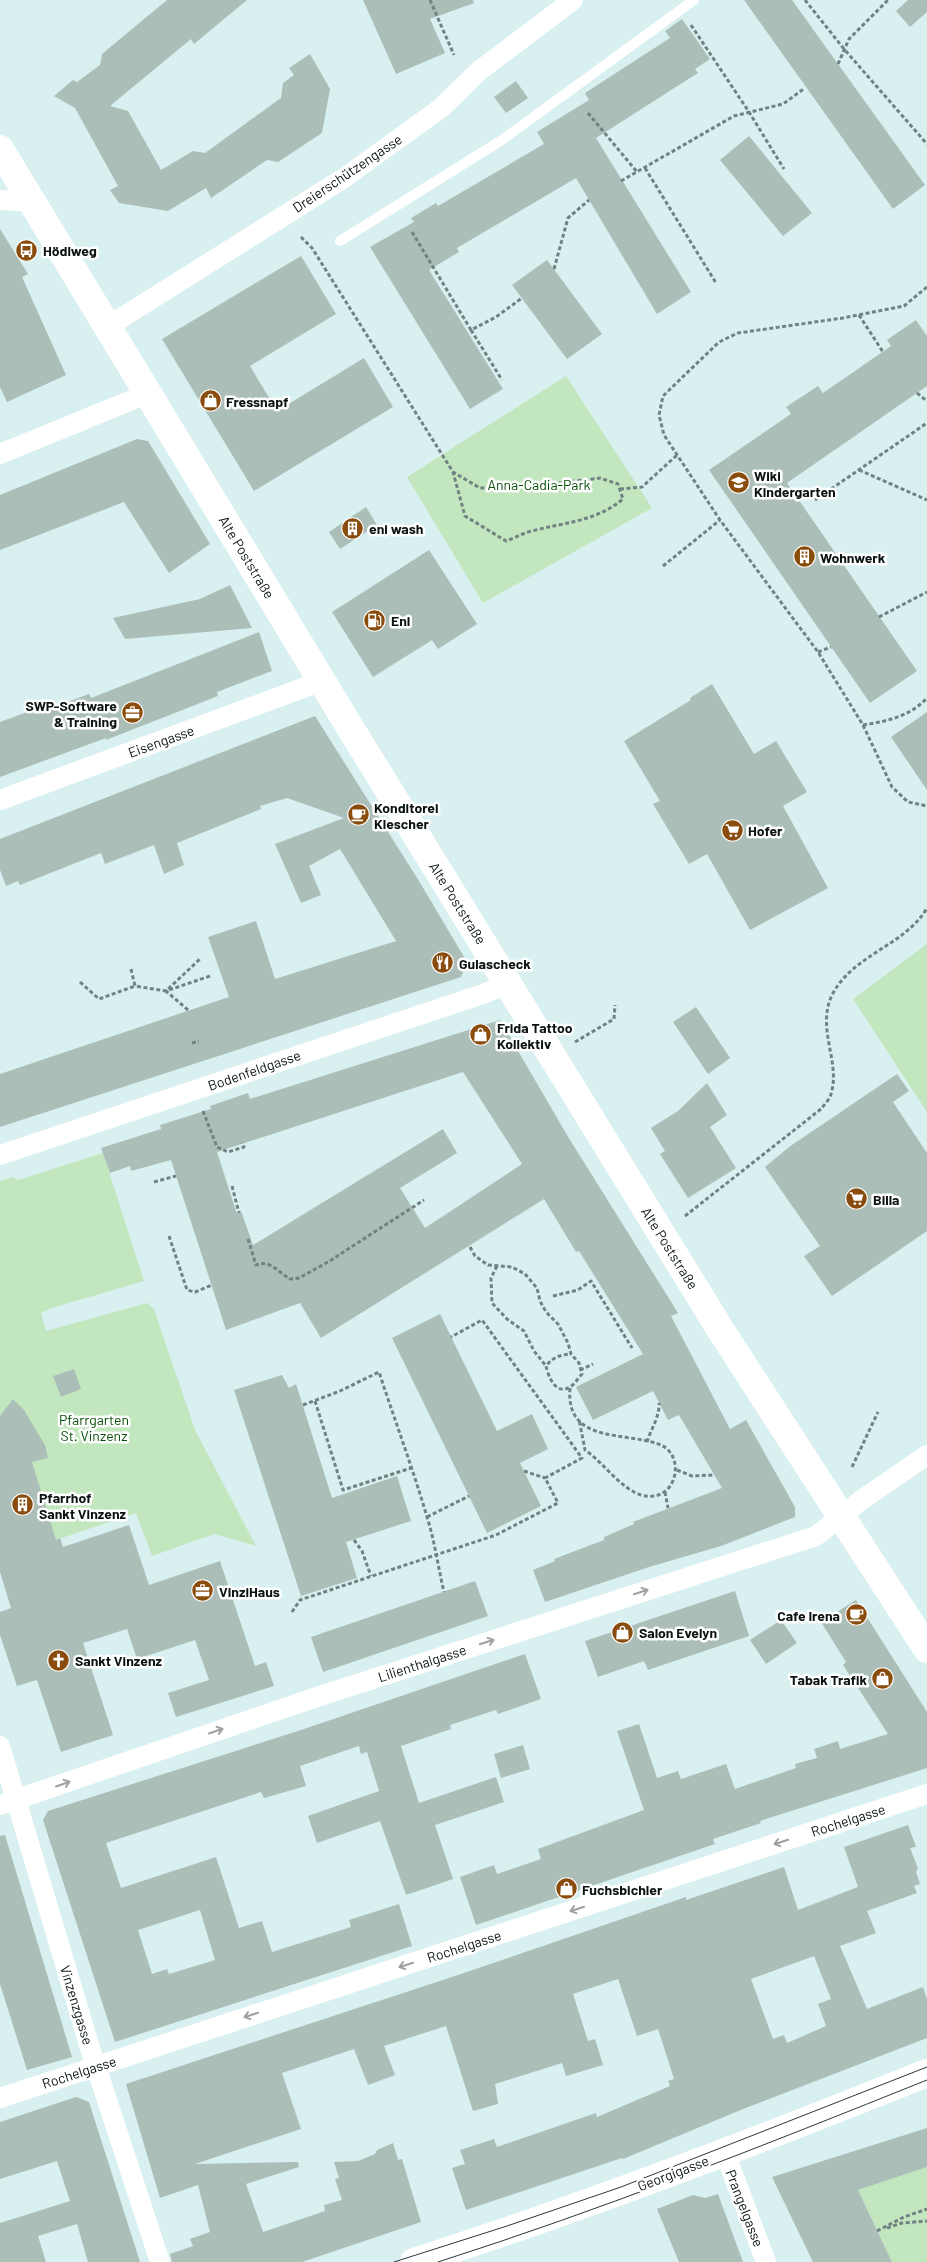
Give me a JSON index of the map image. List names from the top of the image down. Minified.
{"streets":{"main road":["Alte Poststraße","Georgigasse"],"street":["Dreierschützengasse","Eisengasse","Bodenfeldgasse","Lilienthalgasse","Rochelgasse","Vinzenzgasse","Prangelgasse"]},"crossings":[["Dreierschützengasse","Alte Poststraße"],["Alte Poststraße","Eisengasse"],["Alte Poststraße","Bodenfeldgasse"],["Alte Poststraße","Lilienthalgasse"],["Lilienthalgasse","Vinzenzgasse"],["Rochelgasse","Vinzenzgasse"],["Georgigasse","Prangelgasse"]],"one_way":["Lilienthalgasse","Rochelgasse"],"parks":["Anna-Cadia-Park","Pfarrgarten St. Vinzenz"],"places":{"bus stop":["Hödlweg"],"shop":["Fressnapf","Frida Tattoo Kollektiv","Salon Evelyn","Tabak Trafik","Fuchsbichler"],"school or university":["Wiki Kindergarten"],"building":["eni wash","Wohnwerk","Pfarrhof Sankt Vinzenz"],"fuel station":["Eni"],"office":["SWP-Software & Training","VinziHaus"],"cafe":["Konditorei Klescher","Cafe Irena"],"supermarket":["Hofer","Billa"],"restaurant":["Gulascheck"],"church":["Sankt Vinzenz"]}}
